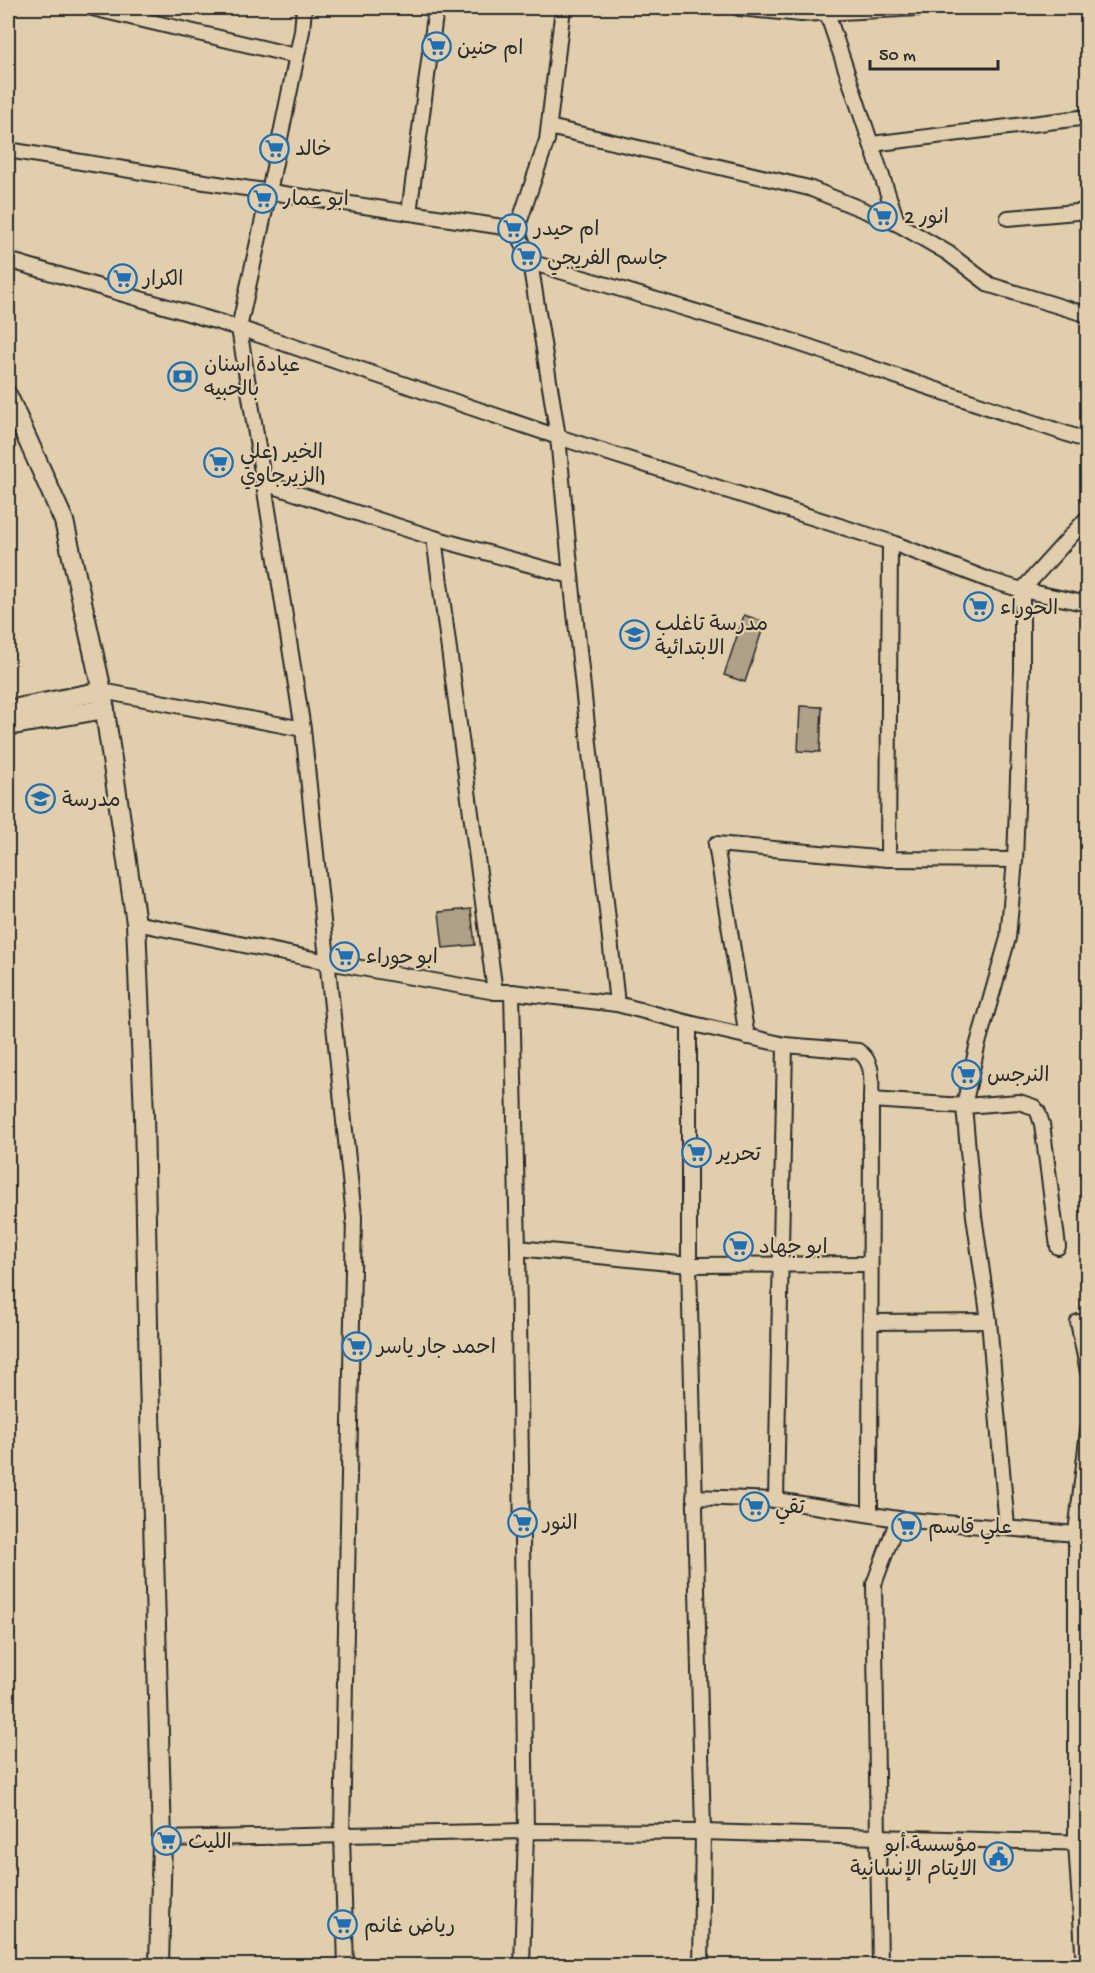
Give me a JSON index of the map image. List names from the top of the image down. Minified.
{"places":{"supermarket":["ام حنين","خالد","ابو عمار","انور 2","ام حيدر","جاسم الفريجي","الكرار","الخير (علي الزيرجاوي)","الحوراء","ابو حوراء","النرجس","تحرير","ابو جهاد","احمد جار ياسر","تقي","النور","علي قاسم","الليث","رياض غانم"],"bank":["عيادة اسنان بالحبيه"],"school or university":["مدرسة تاغلب الابتدائية","مدرسة"],"public building":["مؤسسة أبو الايتام الإنسانية"]},"scale_bar":"50 m"}
